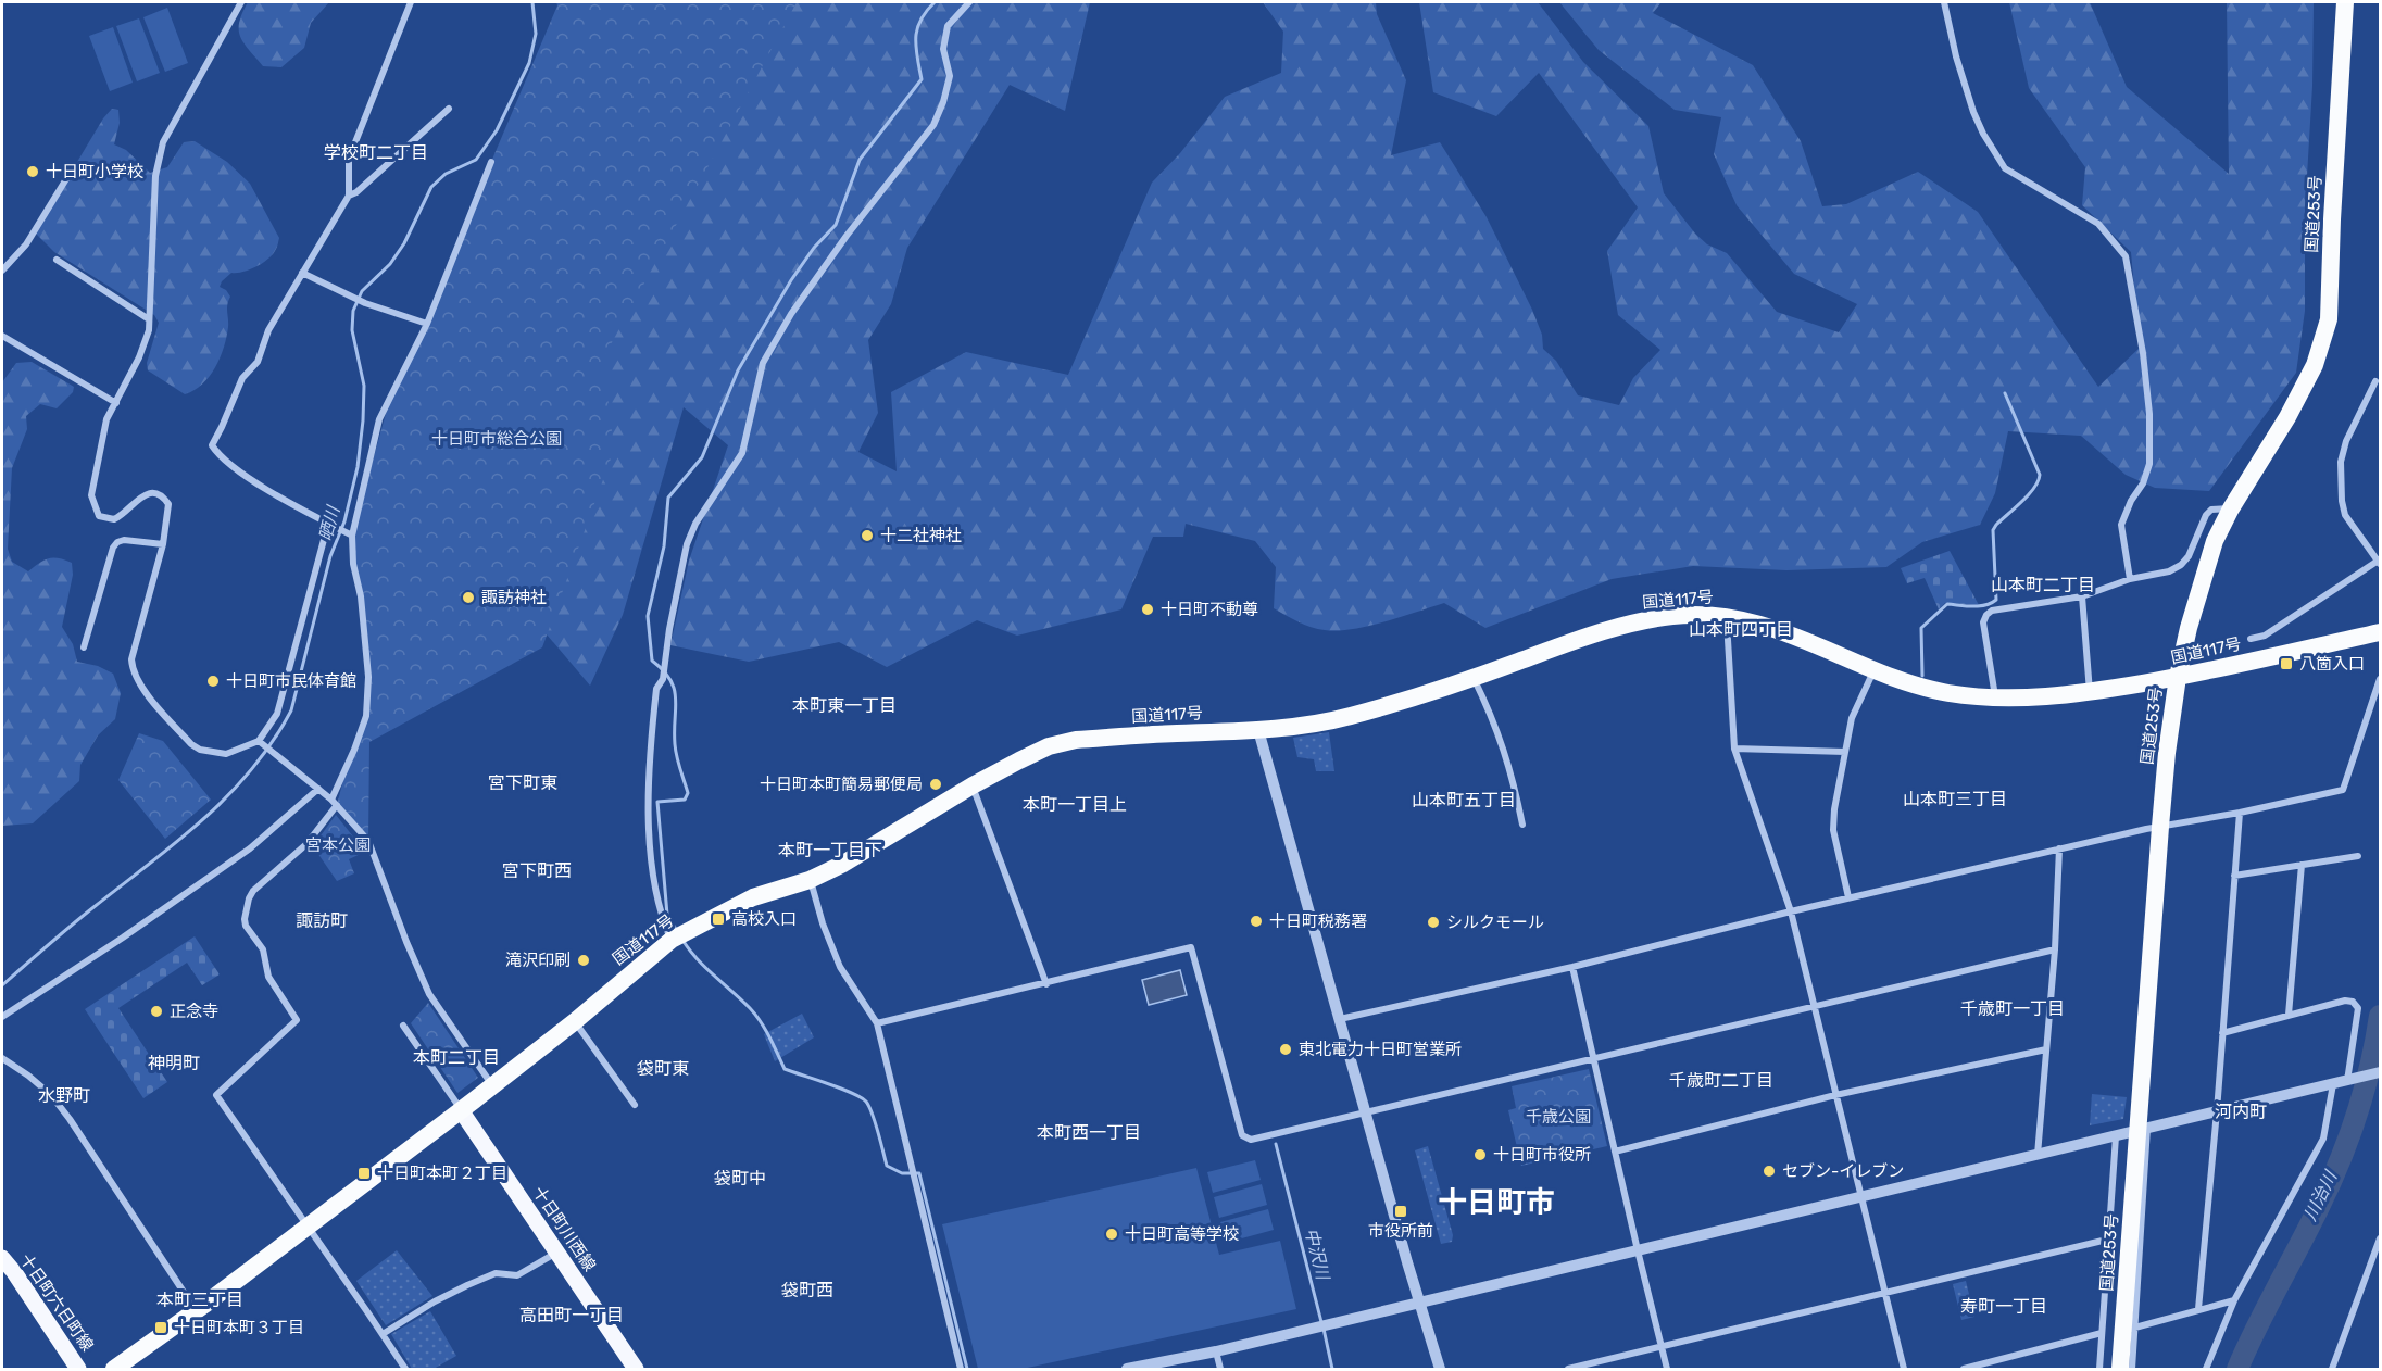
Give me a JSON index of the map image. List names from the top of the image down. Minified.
{"streets":{"highway":["国道253号","国道117号"],"main road":["十日町川西線","十日町六日町線"]},"crossings":[["国道253号","国道117号"],["国道117号","十日町川西線"]],"districts":["学校町二丁目","山本町二丁目","山本町四丁目","本町東一丁目","宮下町東","山本町三丁目","山本町五丁目","本町一丁目上","本町一丁目下","宮下町西","諏訪町","千歳町一丁目","本町二丁目","神明町","袋町東","千歳町二丁目","水野町","河内町","本町西一丁目","袋町中","十日町市","袋町西","本町三丁目","寿町一丁目","高田町一丁目"],"water":["晒川","川治川","中沢川"],"parks":["十日町市総合公園","宮本公園","千歳公園"],"places":{"other":["十日町小学校","十二社神社","諏訪神社","十日町不動尊","十日町市民体育館","十日町本町簡易郵便局","十日町税務署","シルクモール","滝沢印刷","正念寺","東北電力十日町営業所","十日町市役所","セブン-イレブン","十日町高等学校"],"transit":["八箇入口","高校入口","十日町本町２丁目","市役所前","十日町本町３丁目"]}}
